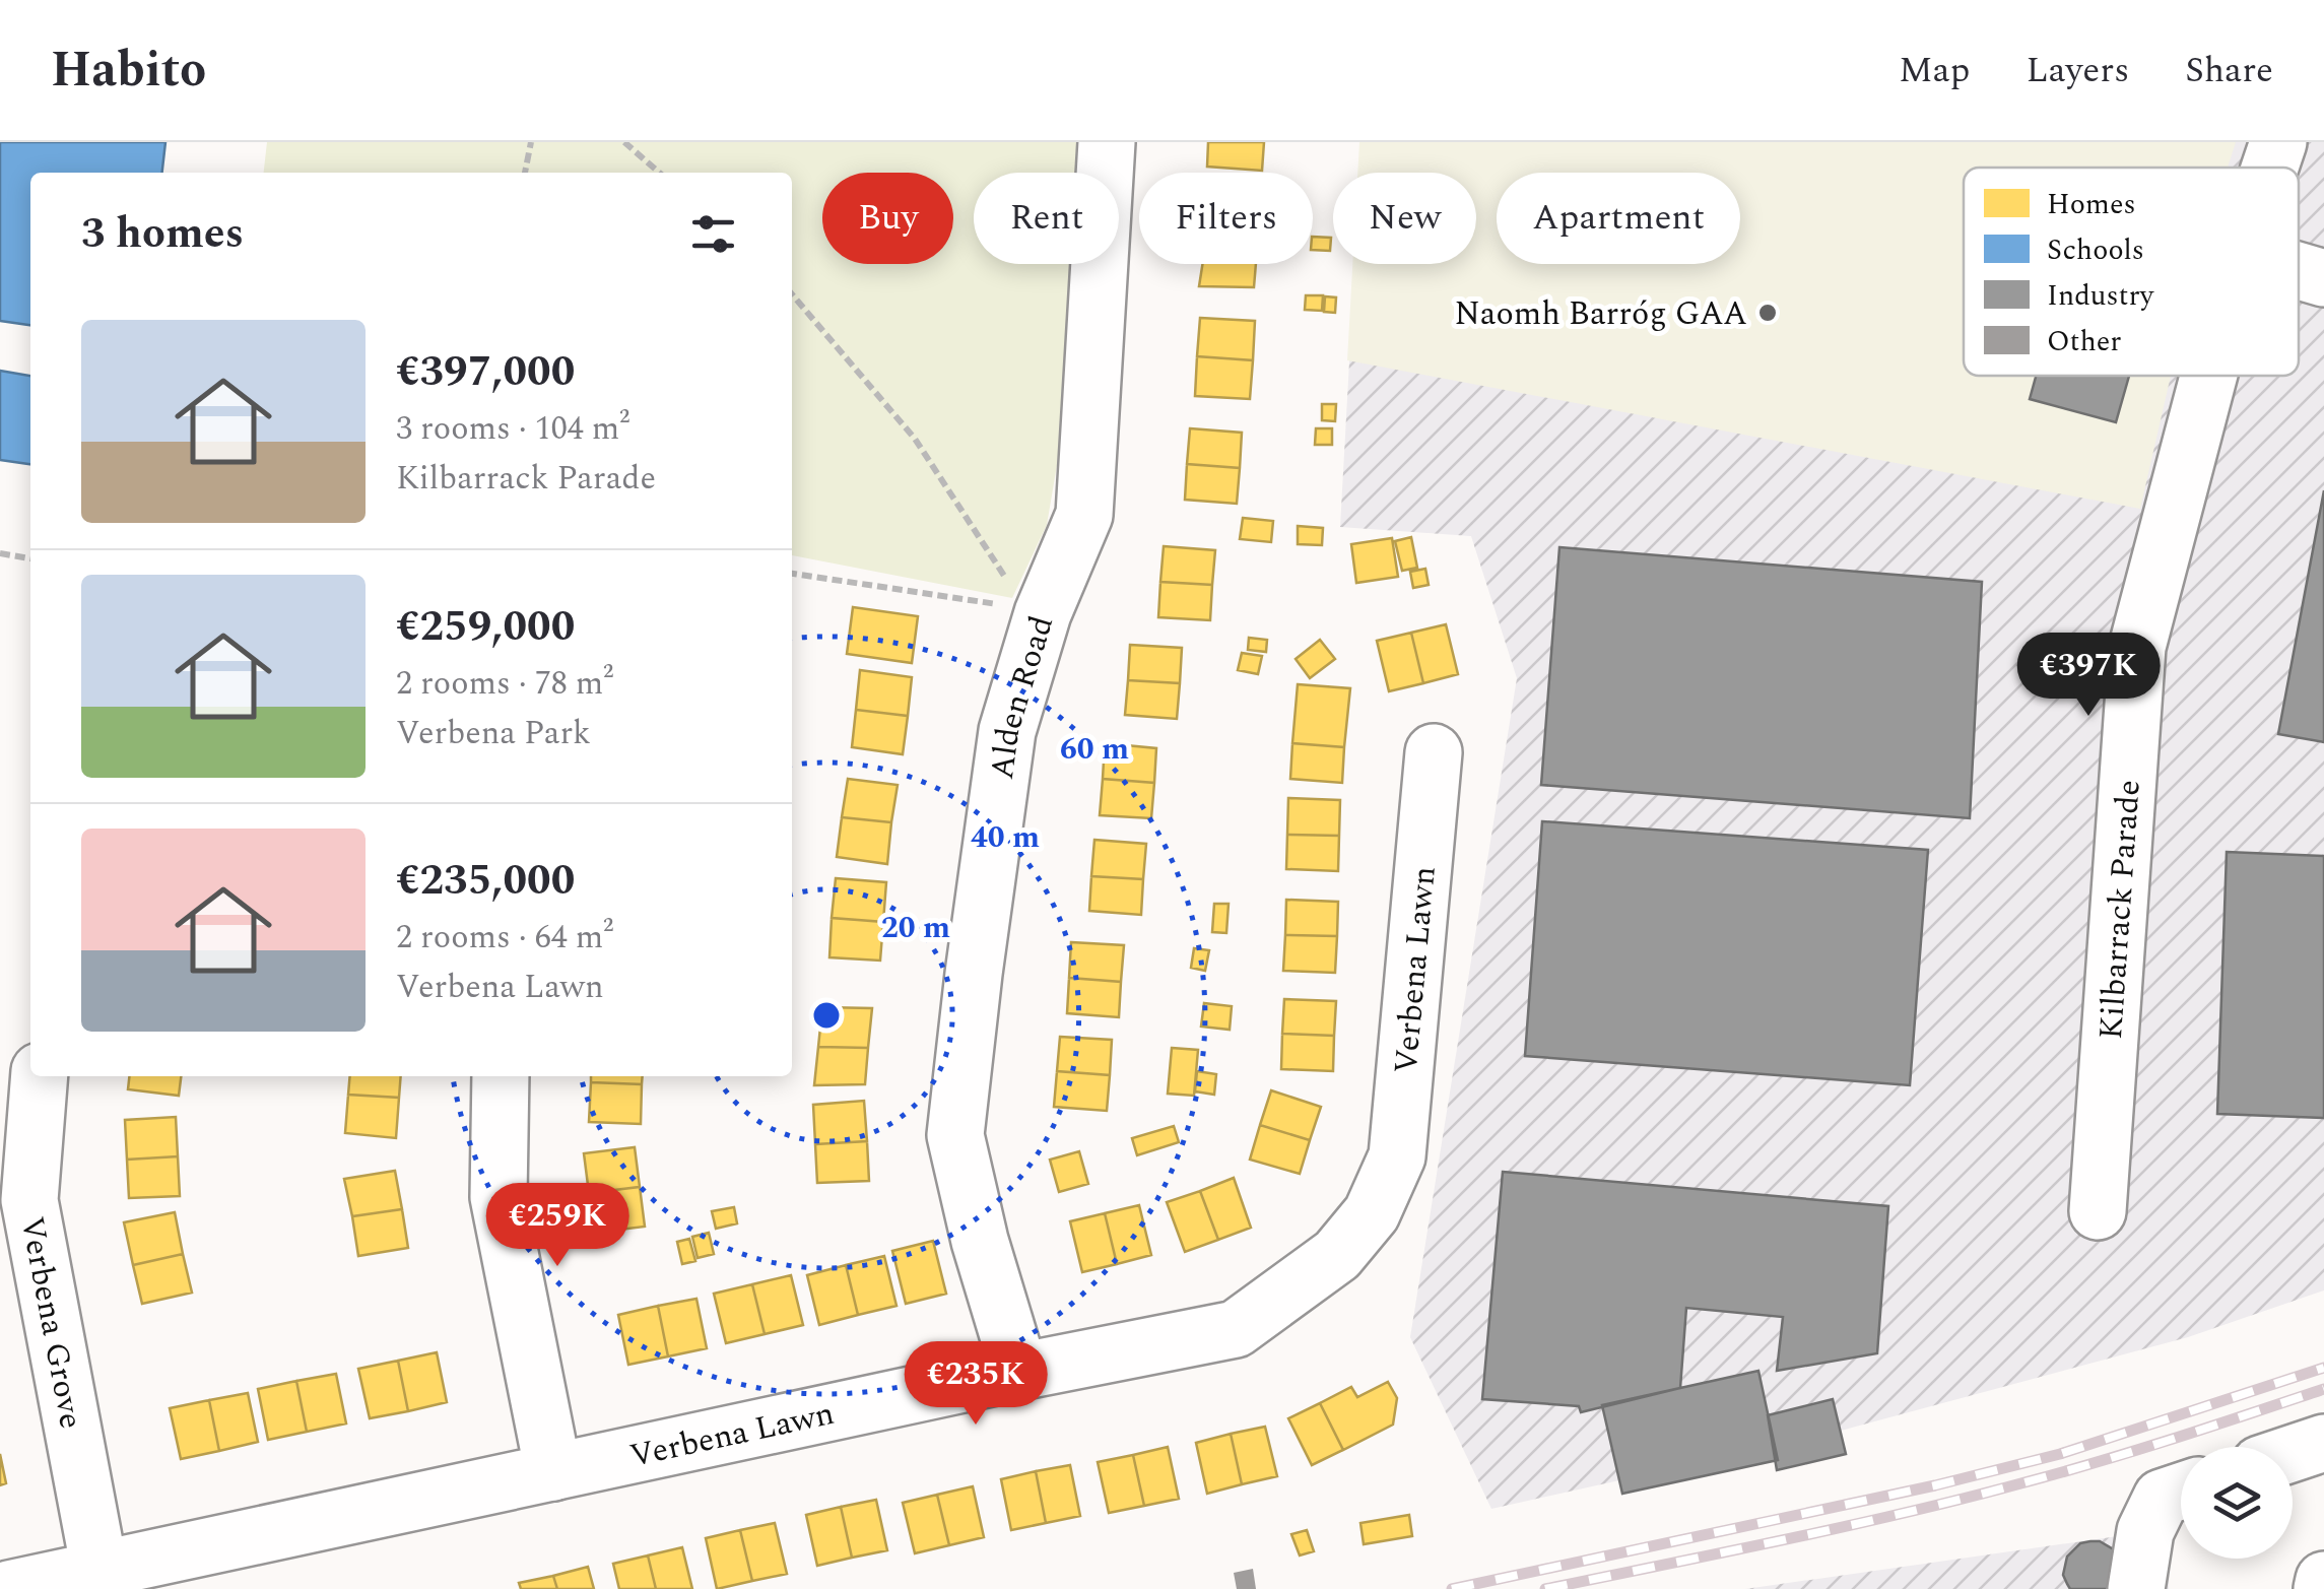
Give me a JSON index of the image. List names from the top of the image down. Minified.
{"streets":{"street":["Alden Road","Kilbarrack Parade","Verbena Lawn","Verbena Grove"]},"crossings":[["Alden Road","Verbena Lawn"],["Verbena Lawn","Verbena Grove"]],"places":["Naomh Barróg GAA"],"legend":["Homes","Schools","Industry","Other"],"page":{"header":"Habito","nav":["Map","Layers","Share"],"chip":["Buy","Rent","Filters","New","Apartment"],"heading":"3 homes","list":[{"name":"€397,000","note":"3 rooms · 104 m² · Kilbarrack Parade"},{"name":"€259,000","note":"2 rooms · 78 m² · Verbena Park"},{"name":"€235,000","note":"2 rooms · 64 m² · Verbena Lawn"}],"price":["€397K","€259K","€235K"]},"rings":["60 m","40 m","20 m"]}
